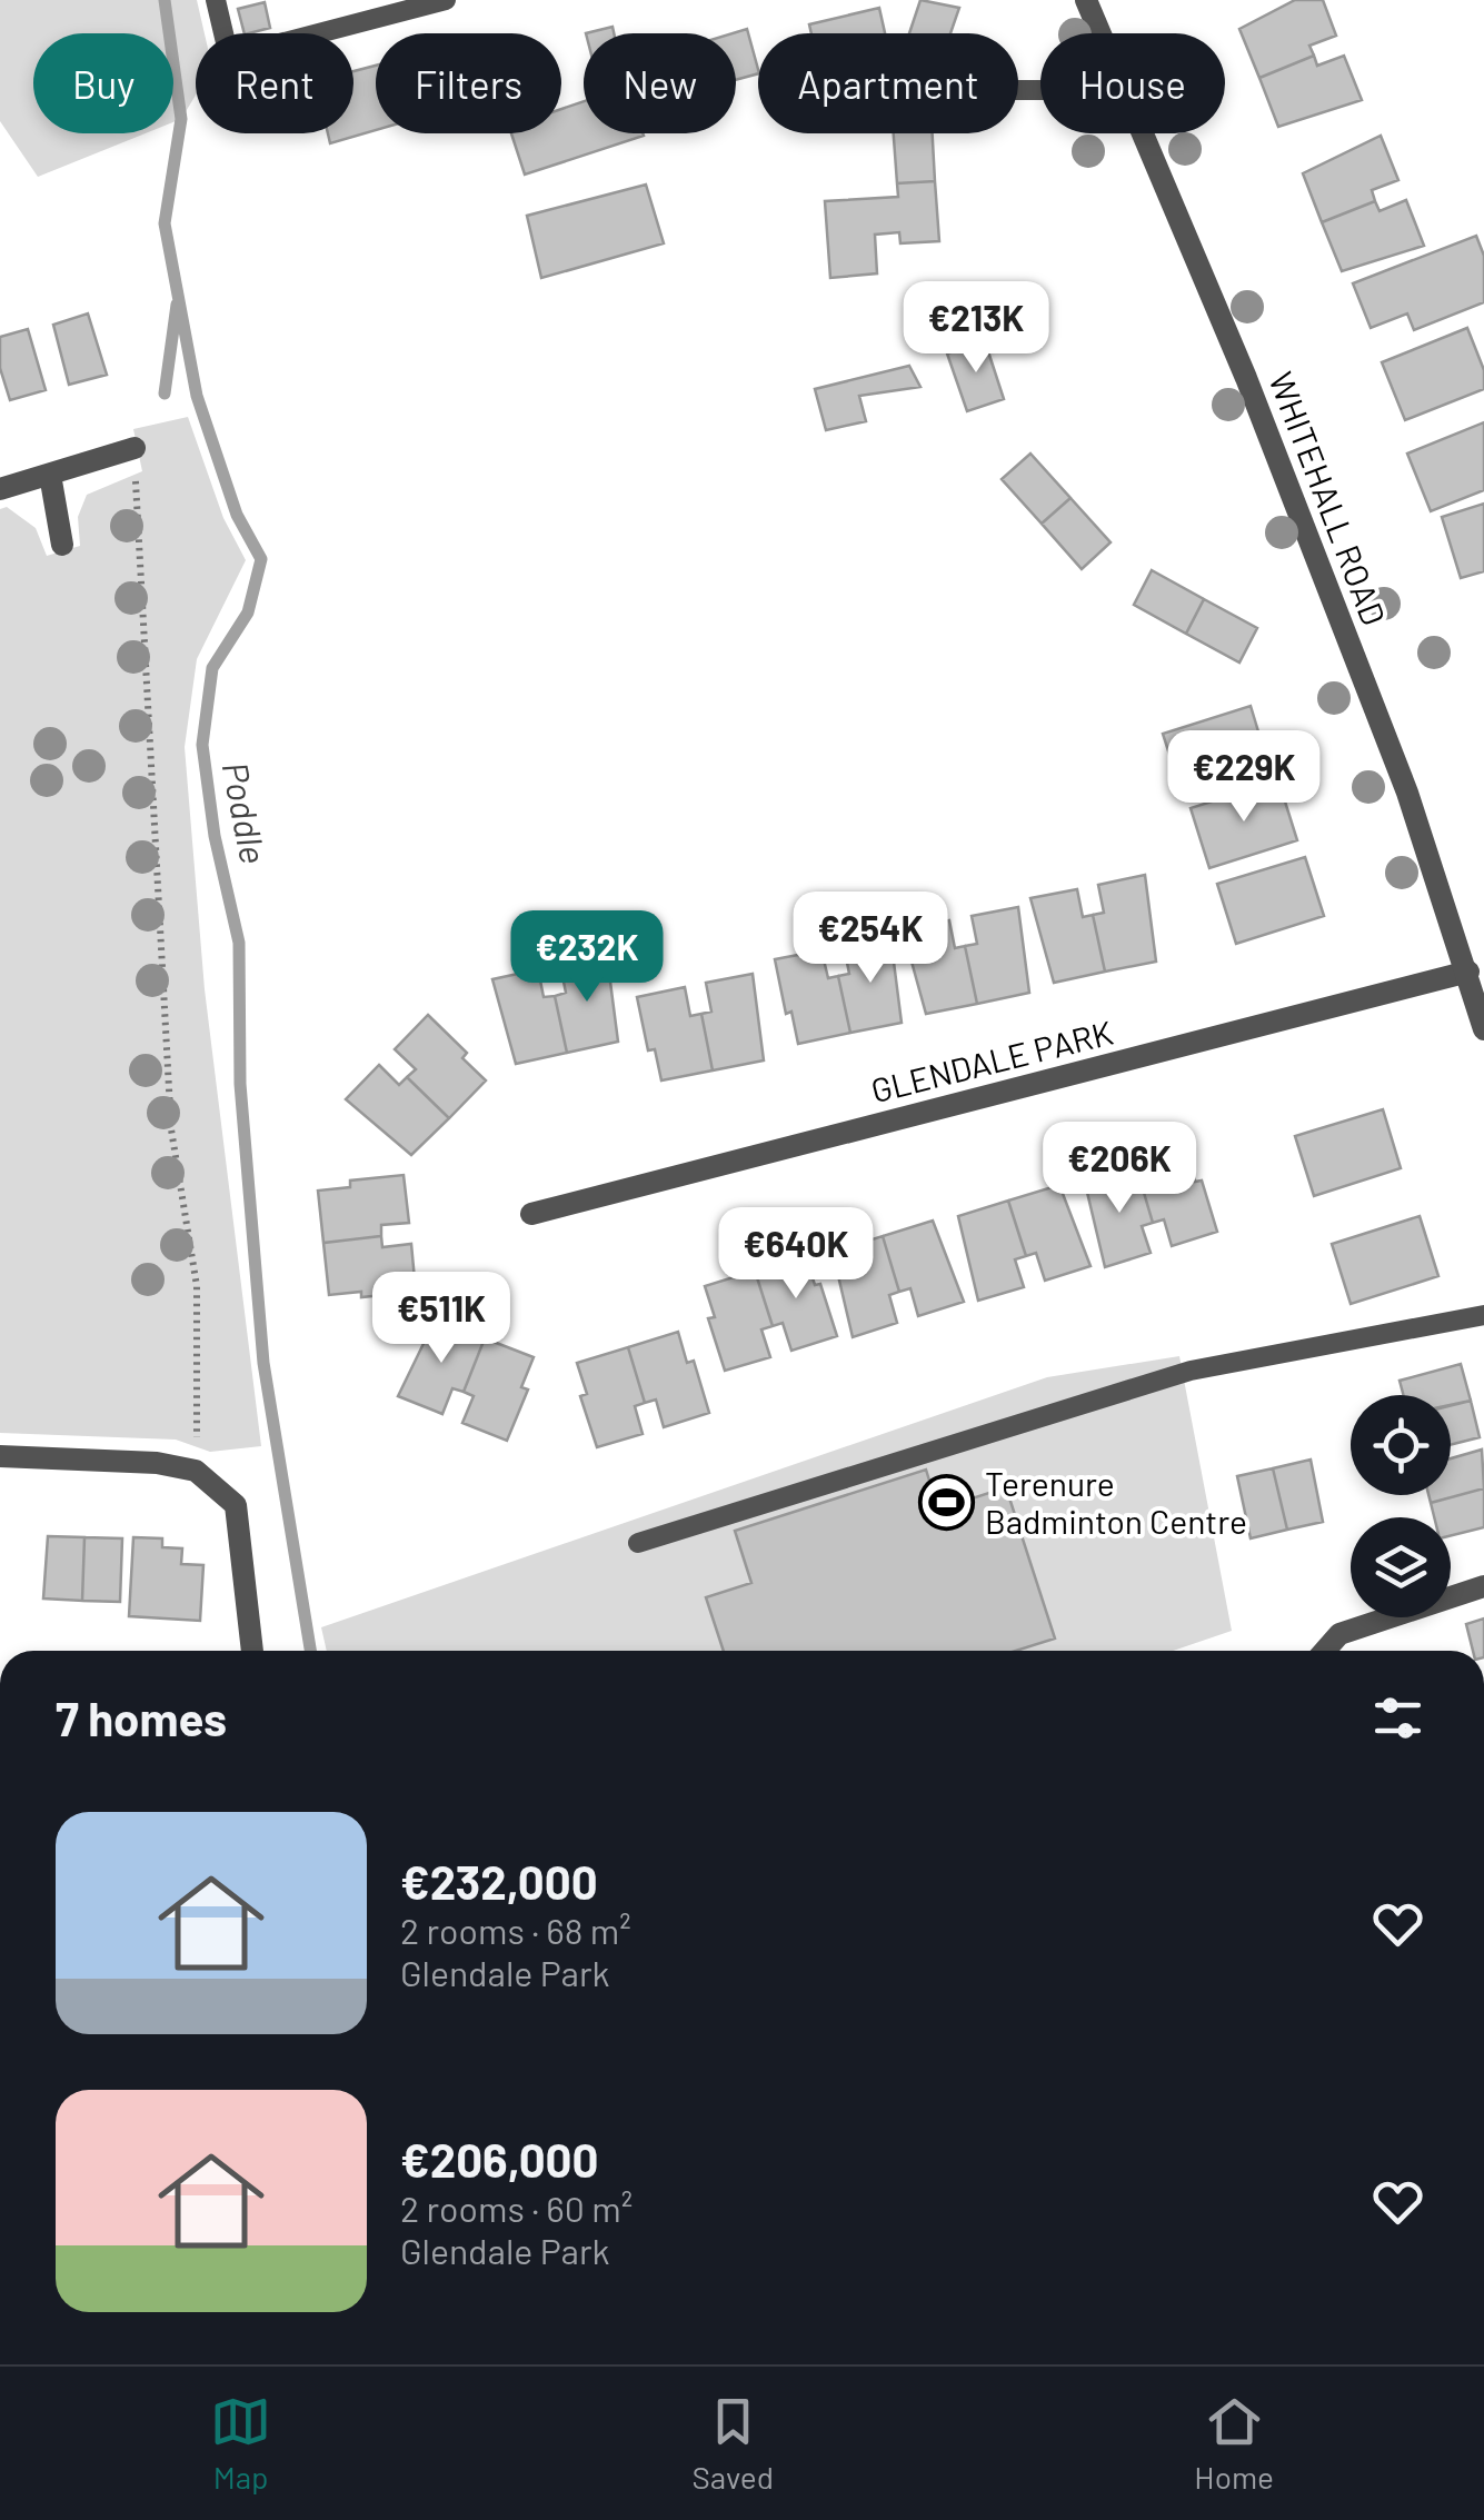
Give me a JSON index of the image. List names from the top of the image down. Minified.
{"streets":{"street":["WHITEHALL ROAD","GLENDALE PARK"]},"crossings":[["WHITEHALL ROAD","GLENDALE PARK"]],"water":["Poddle"],"places":{"sports":["Terenure Badminton Centre"]},"page":{"chip":["Buy","Rent","Filters","New","Apartment","House"],"price":["€213K","€229K","€254K","€232K","€206K","€640K","€511K"],"heading":"7 homes","list":[{"name":"€232,000","note":"2 rooms · 68 m² · Glendale Park"},{"name":"€206,000","note":"2 rooms · 60 m² · Glendale Park"}],"tabs":["Map","Saved","Home"]}}
